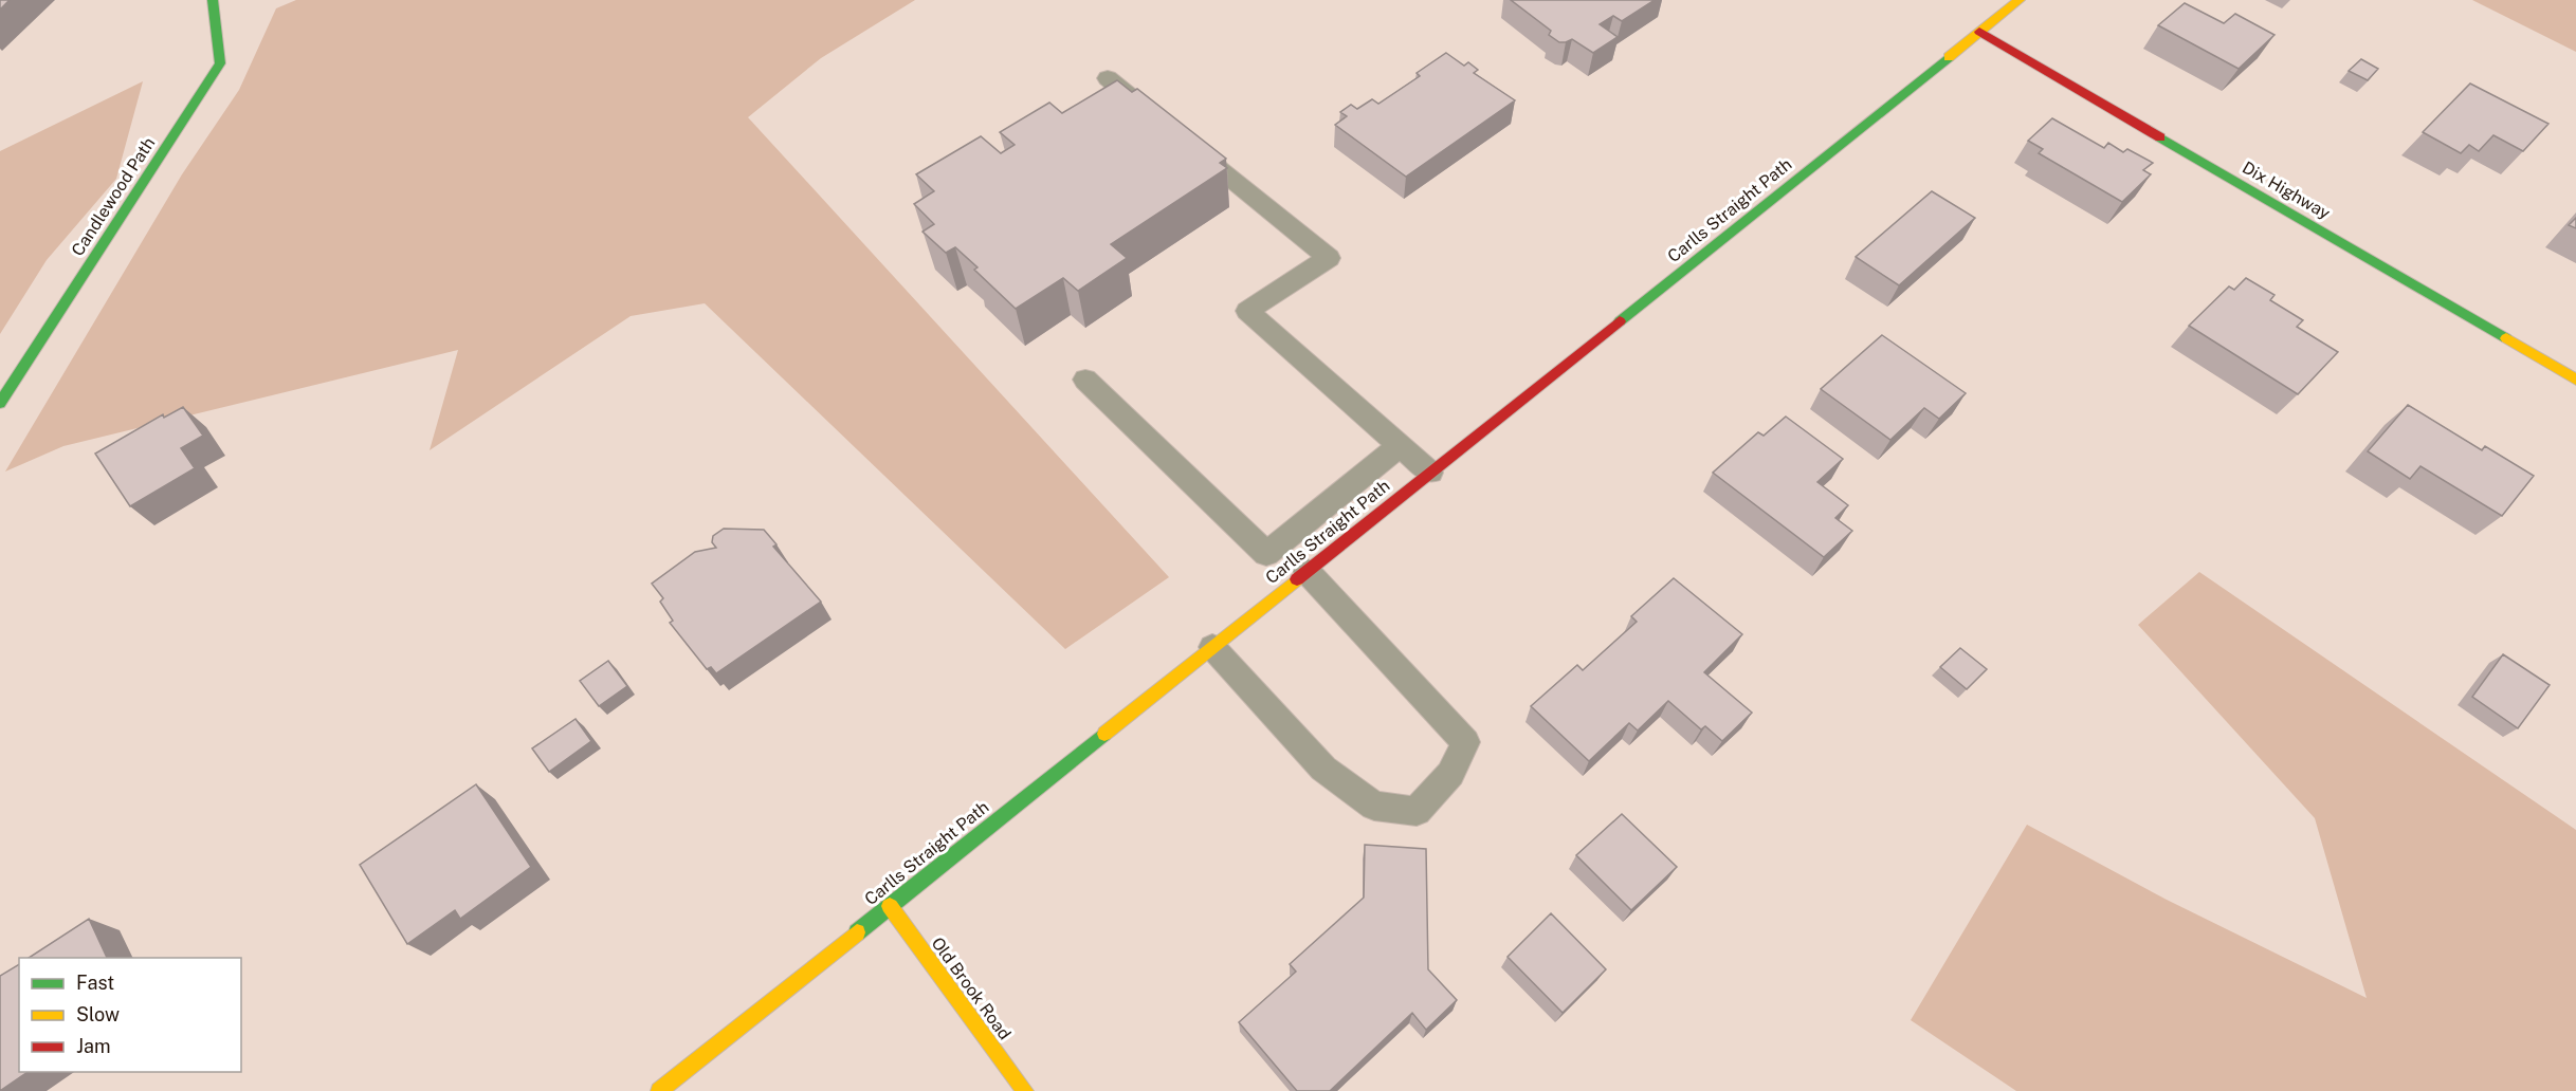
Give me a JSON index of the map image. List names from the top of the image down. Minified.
{"streets":{"street":["Dix Highway","Candlewood Path","Carlls Straight Path","Old Brook Road"]},"crossings":[["Dix Highway","Carlls Straight Path"],["Carlls Straight Path","Old Brook Road"]],"legend":["Fast","Slow","Jam"]}
